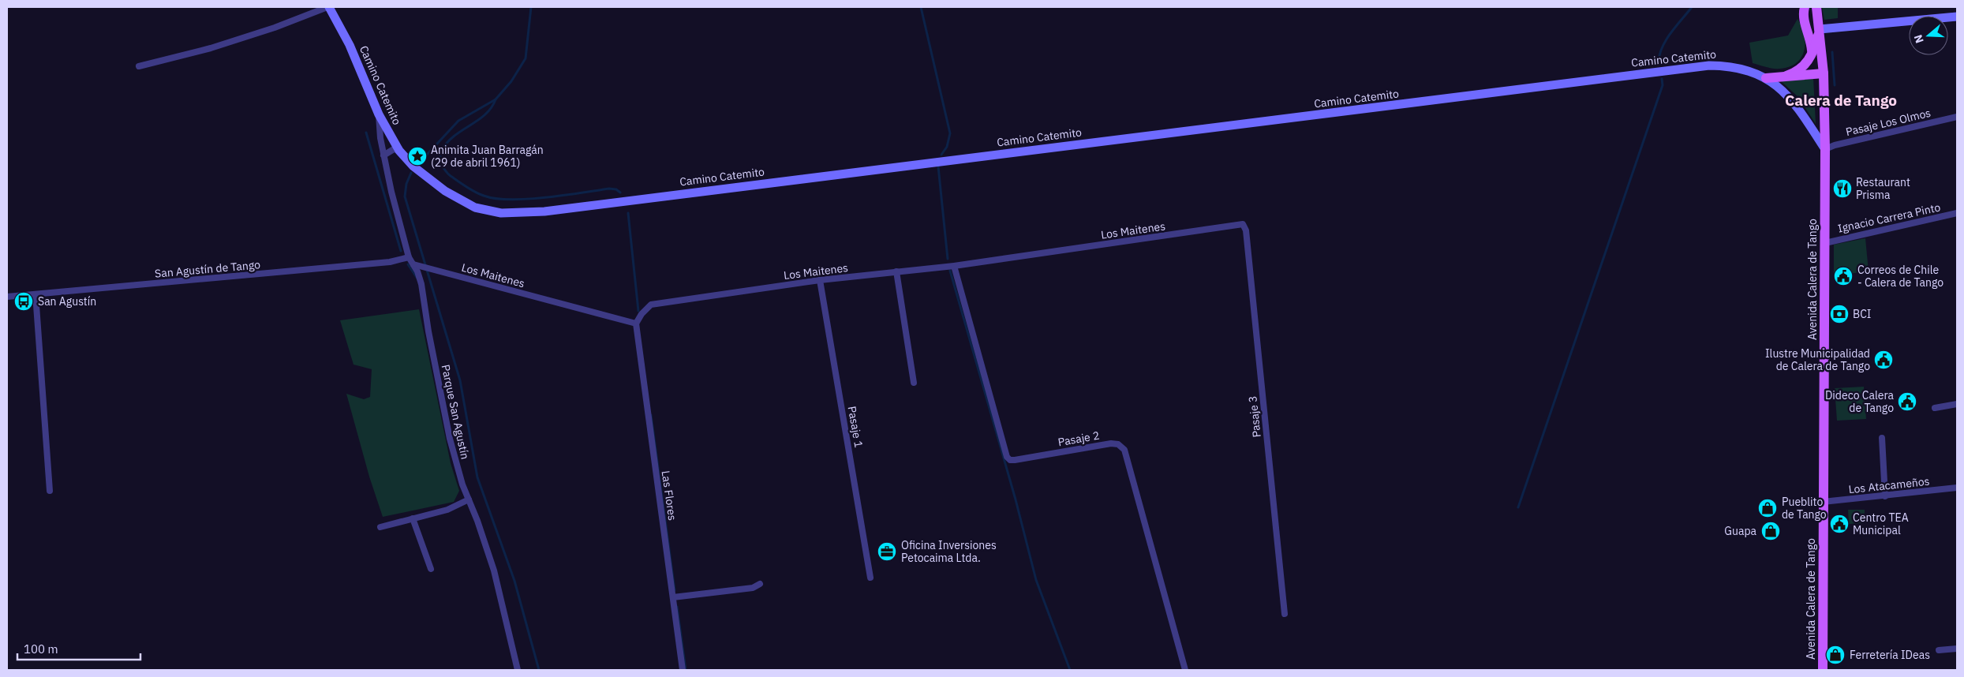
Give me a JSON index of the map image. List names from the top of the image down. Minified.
{"streets":{"main road":["Camino Catemito","Avenida Calera de Tango"],"street":["Pasaje Los Olmos","Ignacio Carrera Pinto","Los Maitenes","San Agustín de Tango","Parque San Agustín","Pasaje 3","Pasaje 1","Pasaje 2","Los Atacameños","Las Flores"]},"crossings":[["Camino Catemito","Pasaje Los Olmos"],["Camino Catemito","Avenida Calera de Tango"],["Camino Catemito","Parque San Agustín"],["Pasaje Los Olmos","Avenida Calera de Tango"],["Ignacio Carrera Pinto","Avenida Calera de Tango"],["Los Maitenes","Parque San Agustín"],["Los Maitenes","Pasaje 3"],["Los Maitenes","Pasaje 1"],["Los Maitenes","Pasaje 2"],["Los Maitenes","Las Flores"],["San Agustín de Tango","Parque San Agustín"],["Avenida Calera de Tango","Los Atacameños"]],"districts":["Calera de Tango"],"places":{"place":["Animita Juan Barragán (29 de abril 1961)"],"restaurant":["Restaurant Prisma"],"public building":["Correos de Chile - Calera de Tango","Ilustre Municipalidad de Calera de Tango","Dideco Calera de Tango","Centro TEA Municipal"],"bus stop":["San Agustín"],"bank":["BCI"],"shop":["Pueblito de Tango","Guapa","Ferretería IDeas"],"office":["Oficina Inversiones Petocaima Ltda."]},"scale_bar":"100 m","north":"left"}
